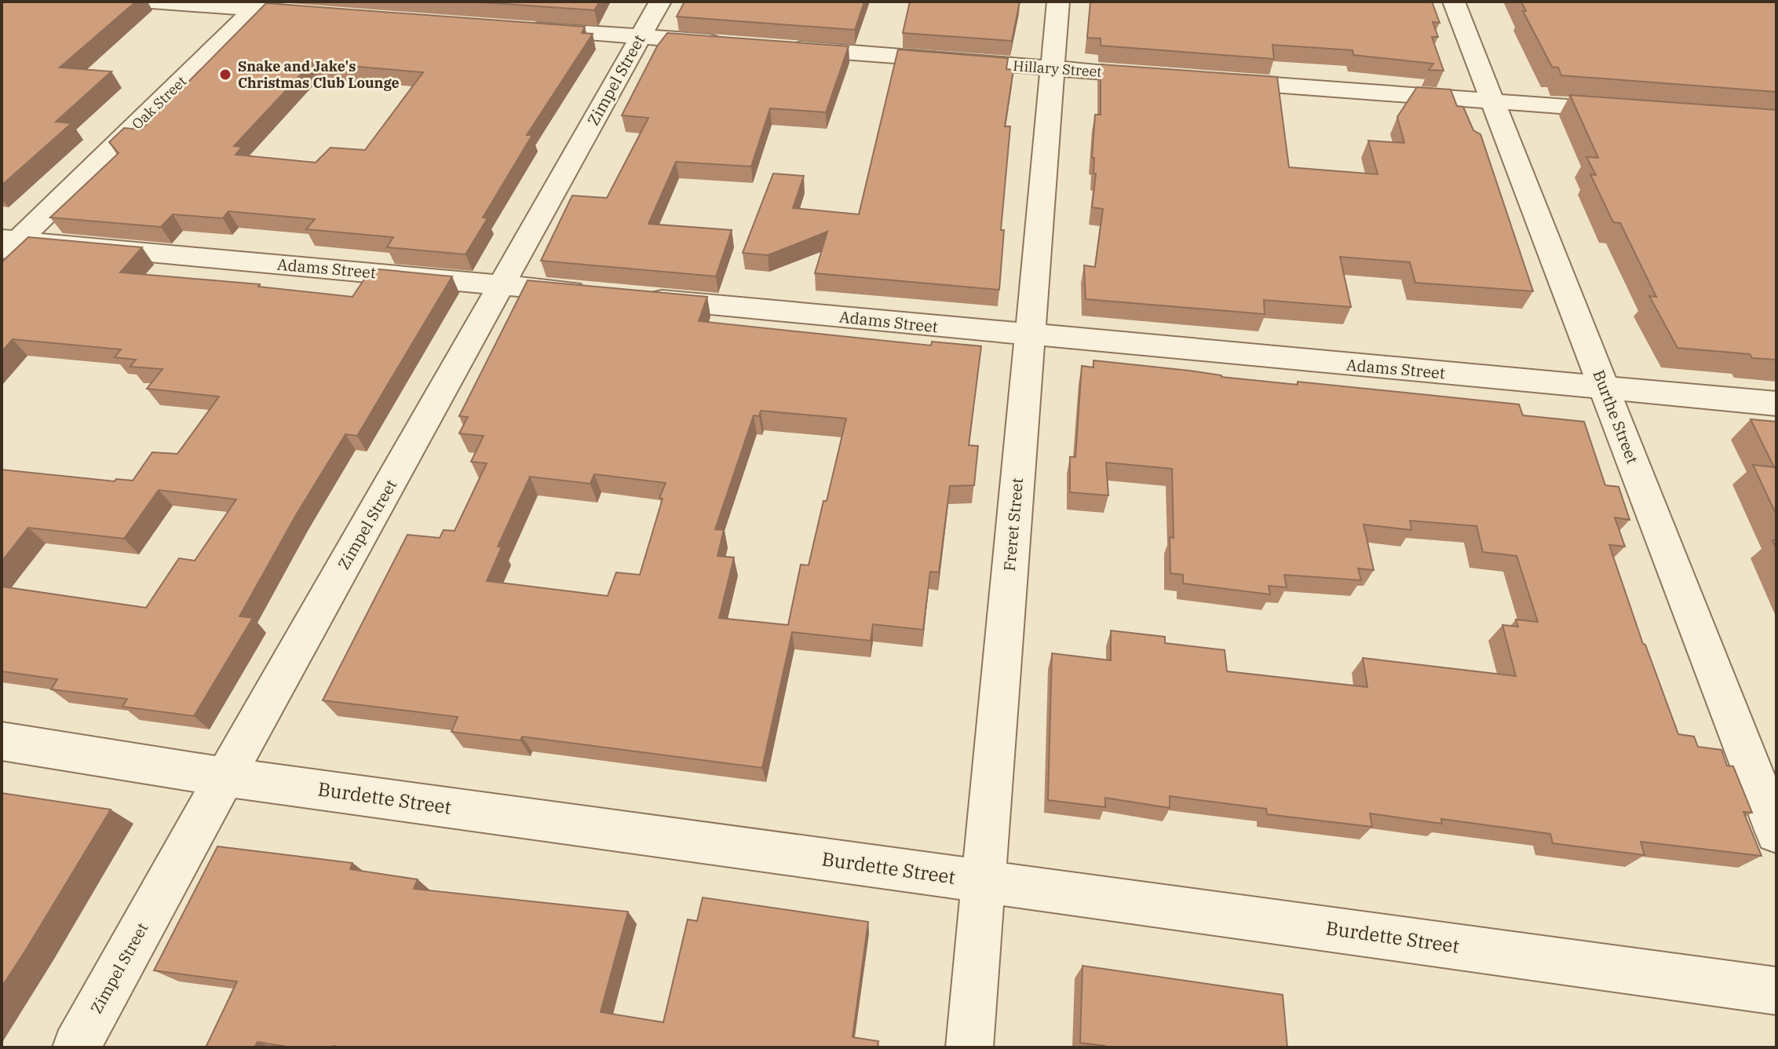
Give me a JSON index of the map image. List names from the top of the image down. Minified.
{"streets":{"street":["Hillary Street","Zimpel Street","Oak Street","Adams Street","Burthe Street","Freret Street","Burdette Street"]},"crossings":[["Hillary Street","Freret Street"],["Zimpel Street","Adams Street"],["Zimpel Street","Burdette Street"],["Oak Street","Adams Street"],["Adams Street","Burthe Street"],["Adams Street","Freret Street"],["Freret Street","Burdette Street"]],"places":["Snake and Jake's Christmas Club Lounge"]}
